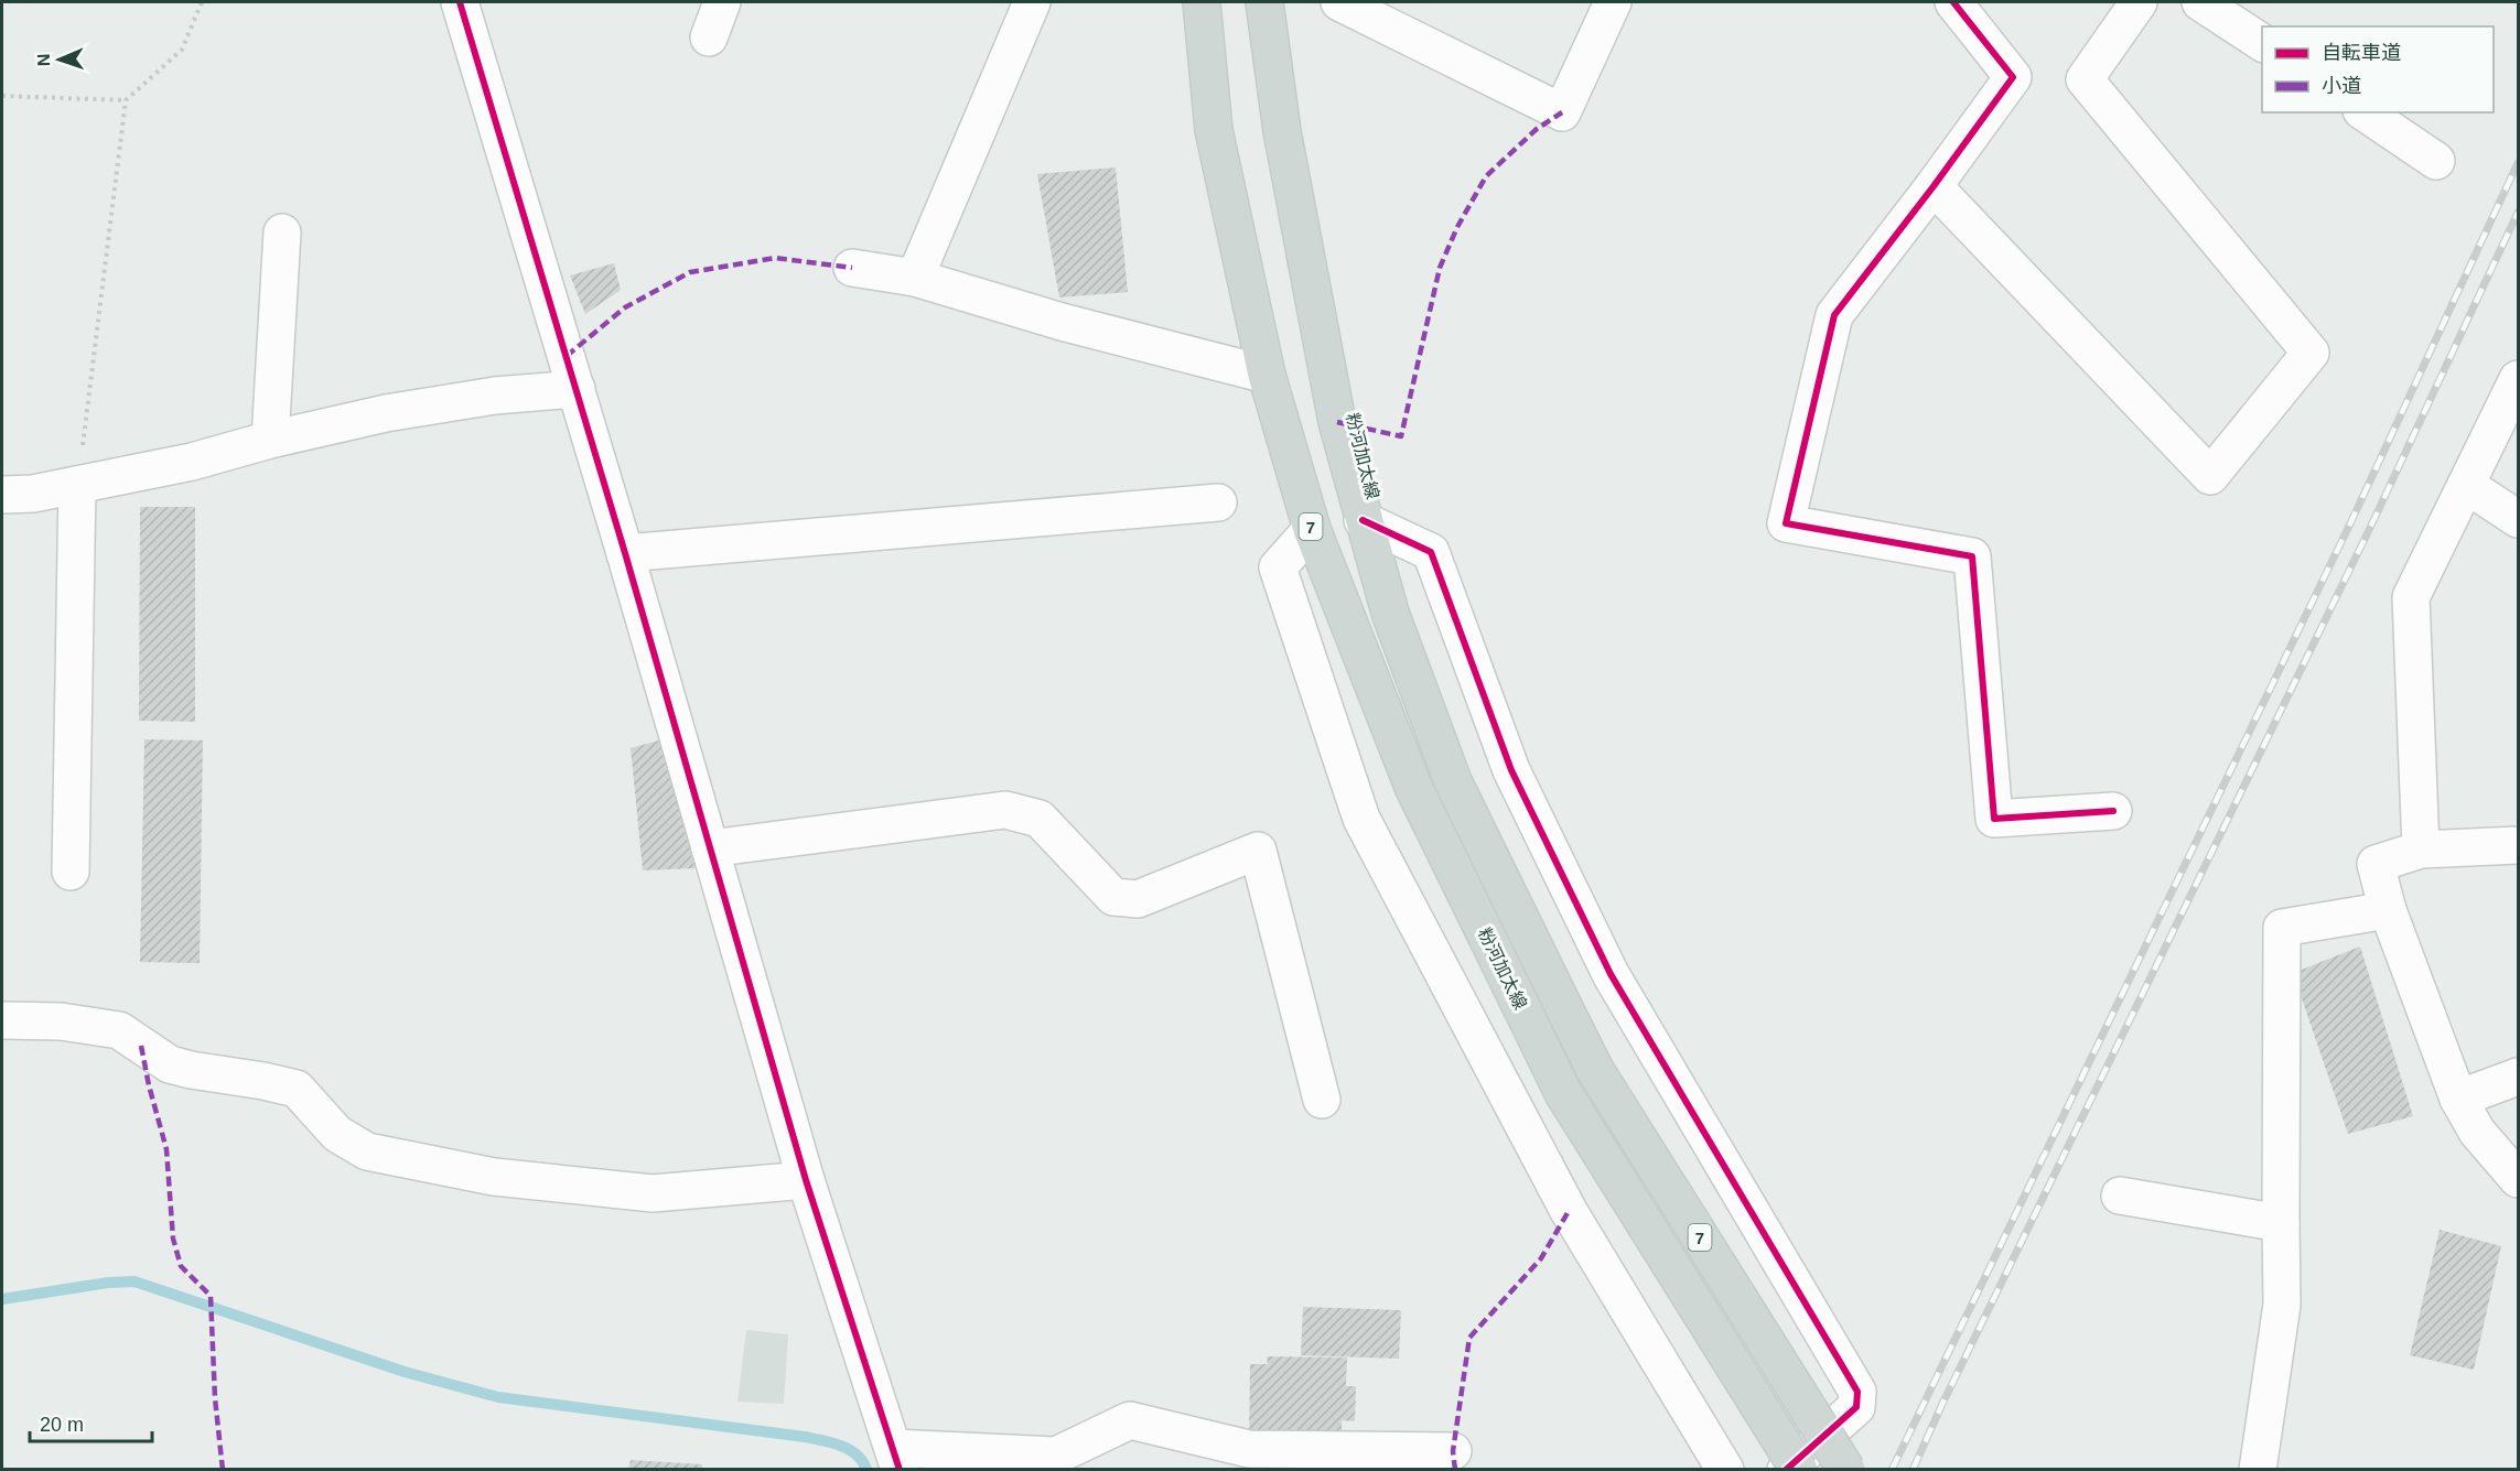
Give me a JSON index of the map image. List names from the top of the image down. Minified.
{"streets":{"main road":["粉河加太線","7"]},"legend":["自転車道","小道"],"scale_bar":"20 m","north":"left"}
